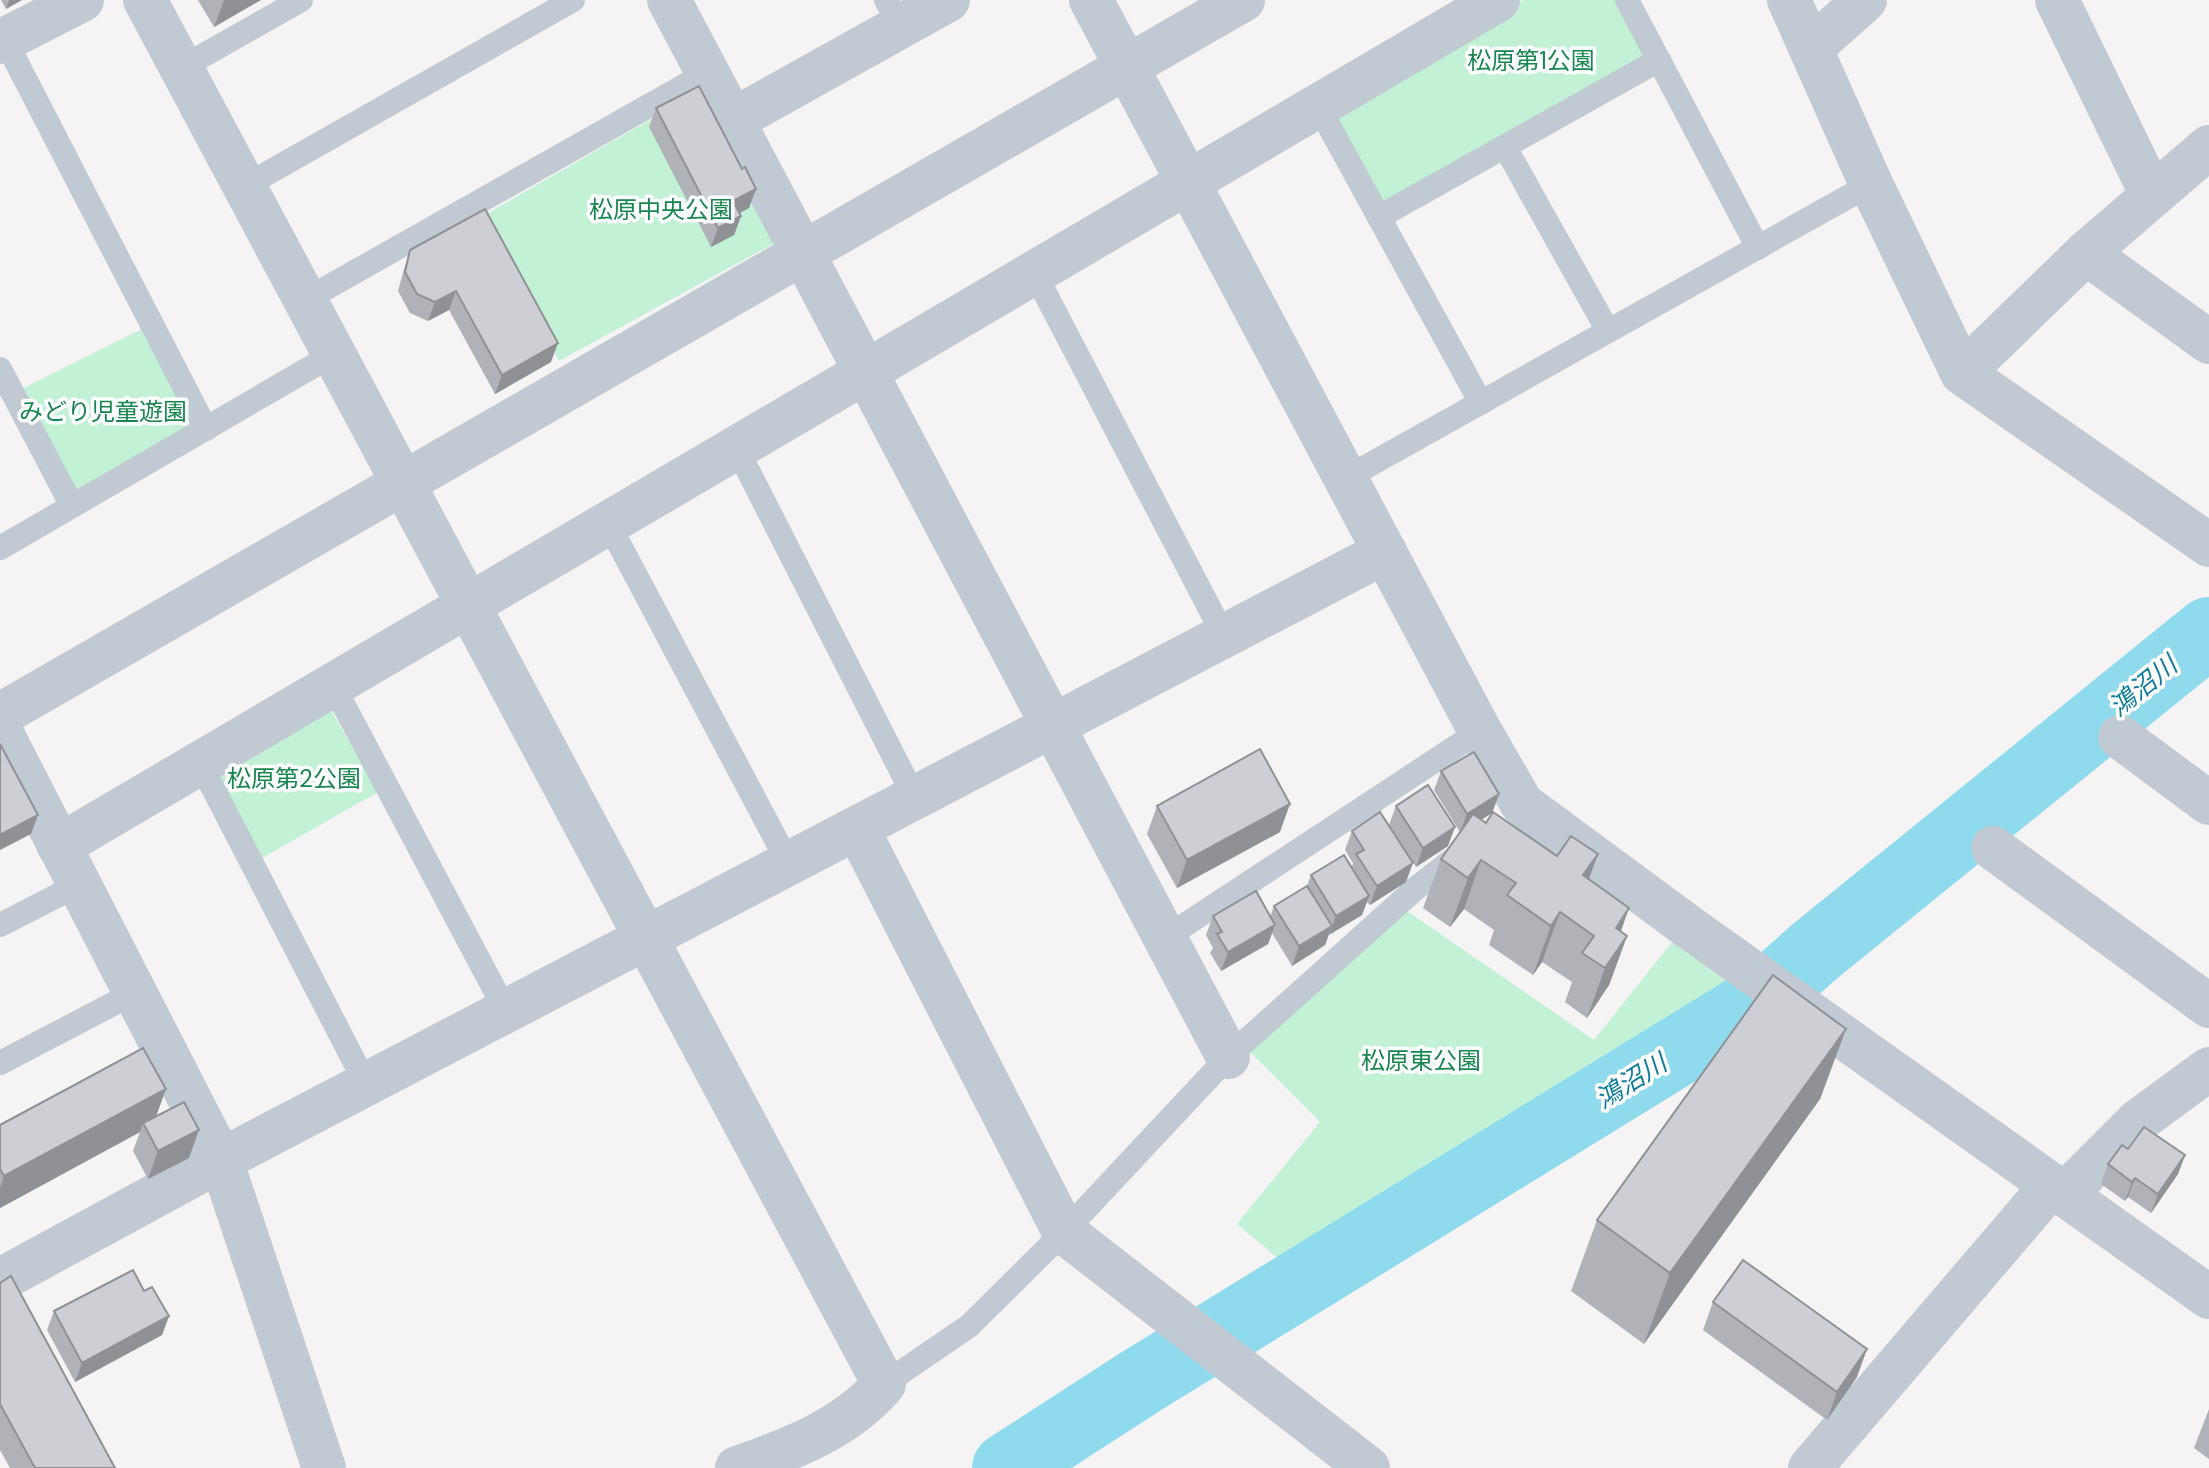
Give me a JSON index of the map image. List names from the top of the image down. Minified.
{"water":["鴻沼川"],"parks":["松原第1公園","松原中央公園","みどり児童遊園","松原第2公園","松原東公園"]}
